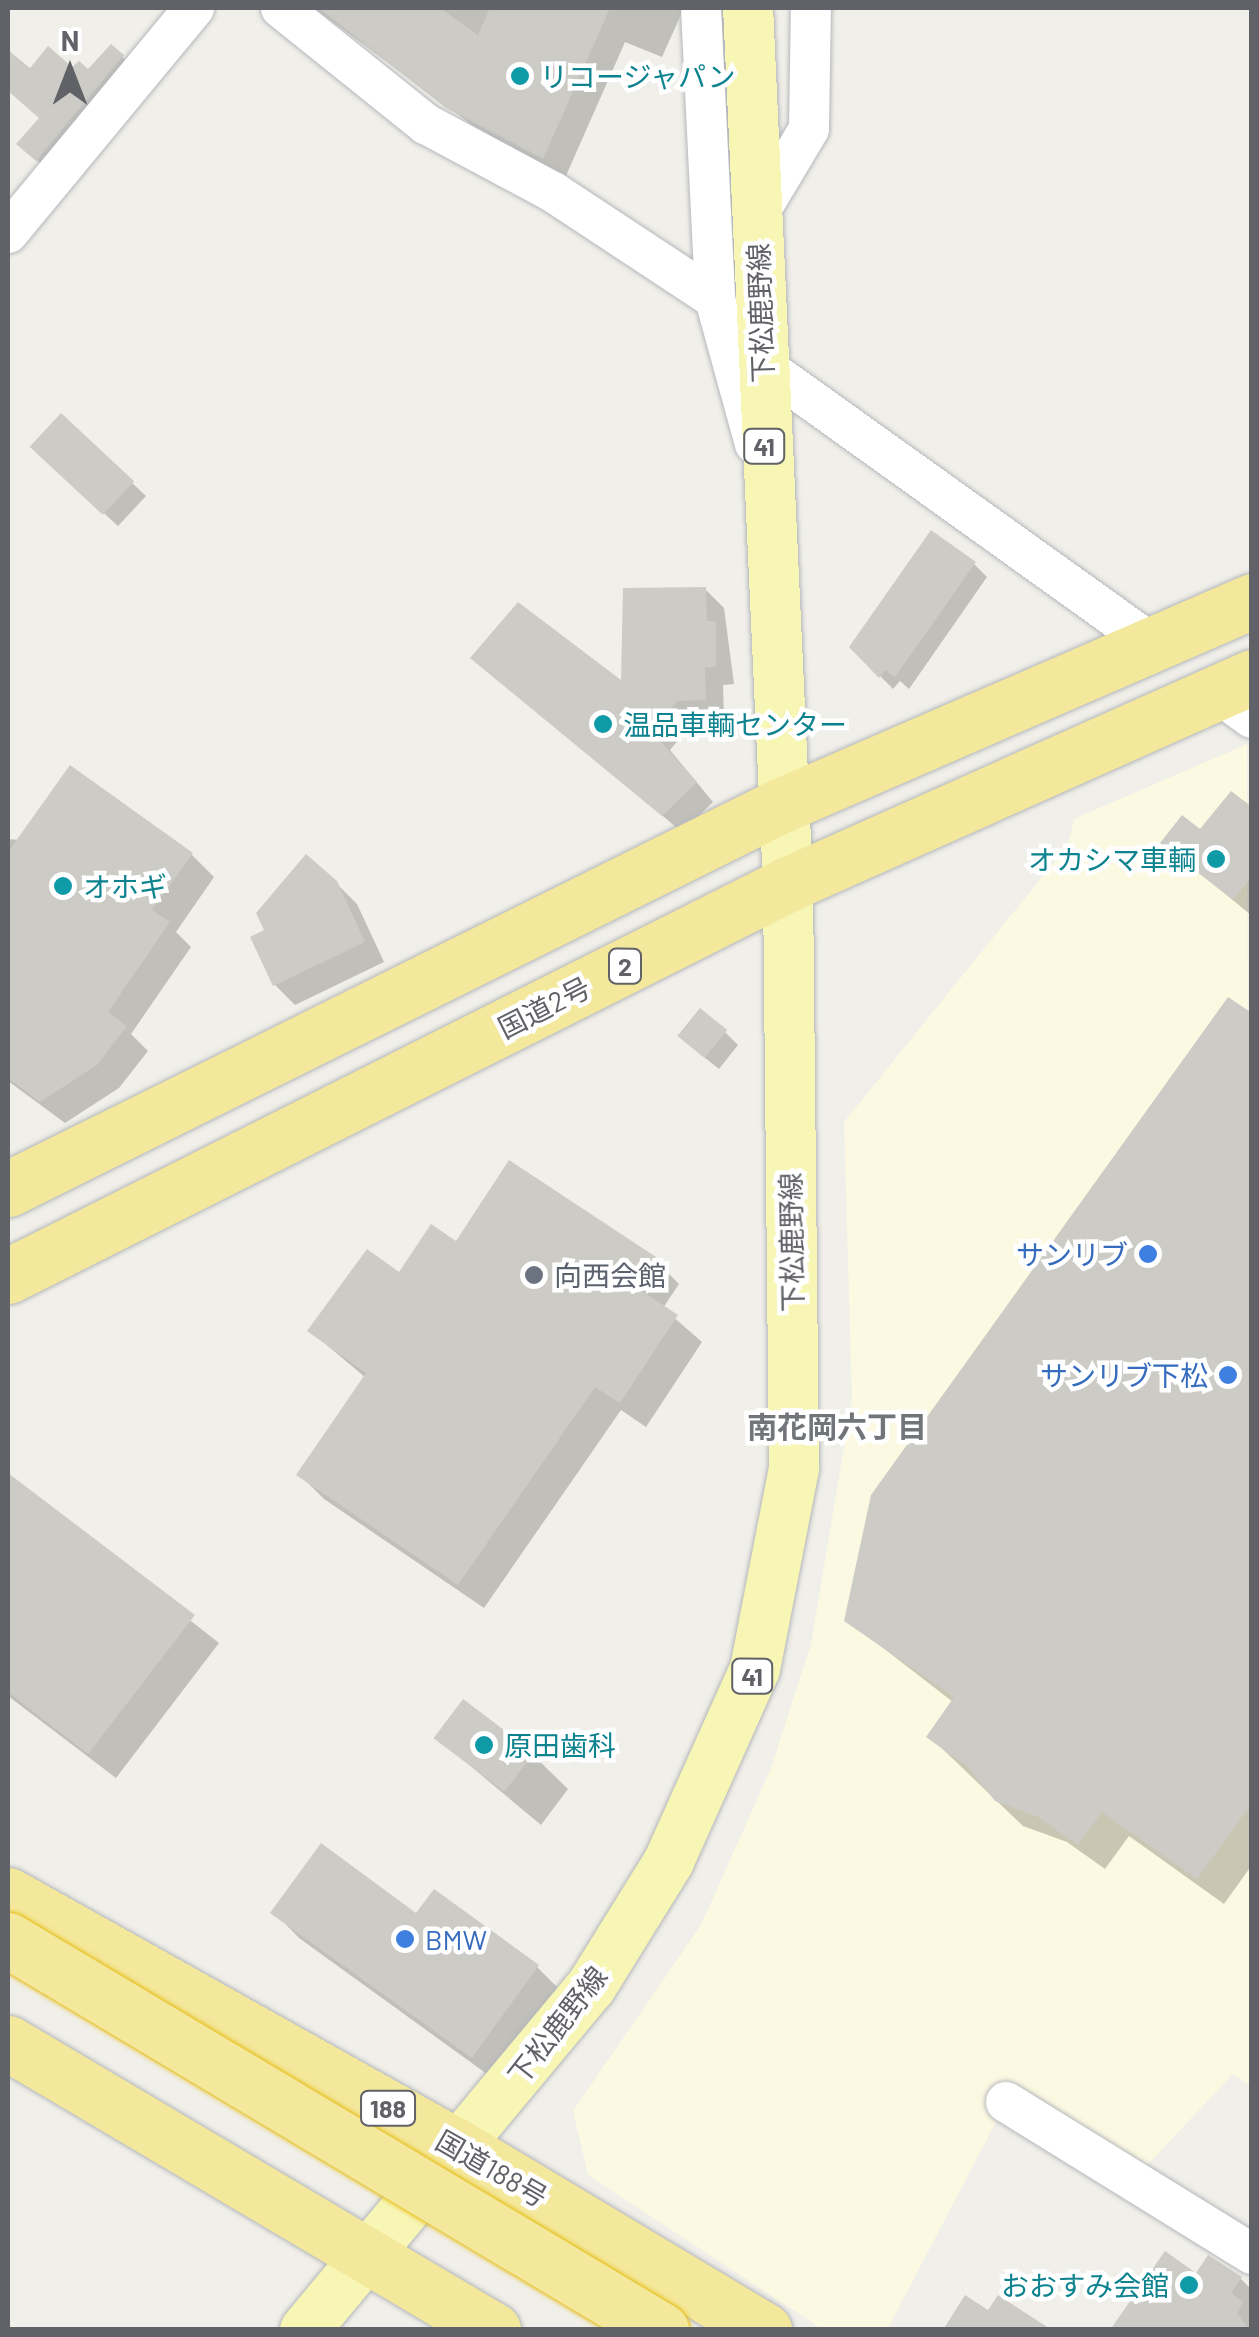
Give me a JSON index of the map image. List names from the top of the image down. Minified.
{"streets":{"highway":["2","国道2号","188","国道188号"],"main road":["下松鹿野線","41"]},"crossings":[["下松鹿野線","国道2号"],["下松鹿野線","国道188号"]],"districts":["南花岡六丁目"],"places":["リコージャパン","温品車輌センター","オカシマ車輌","オホギ","サンリブ","向西会館","サンリブ下松","原田歯科","BMW","おおすみ会館"],"north":"top"}
